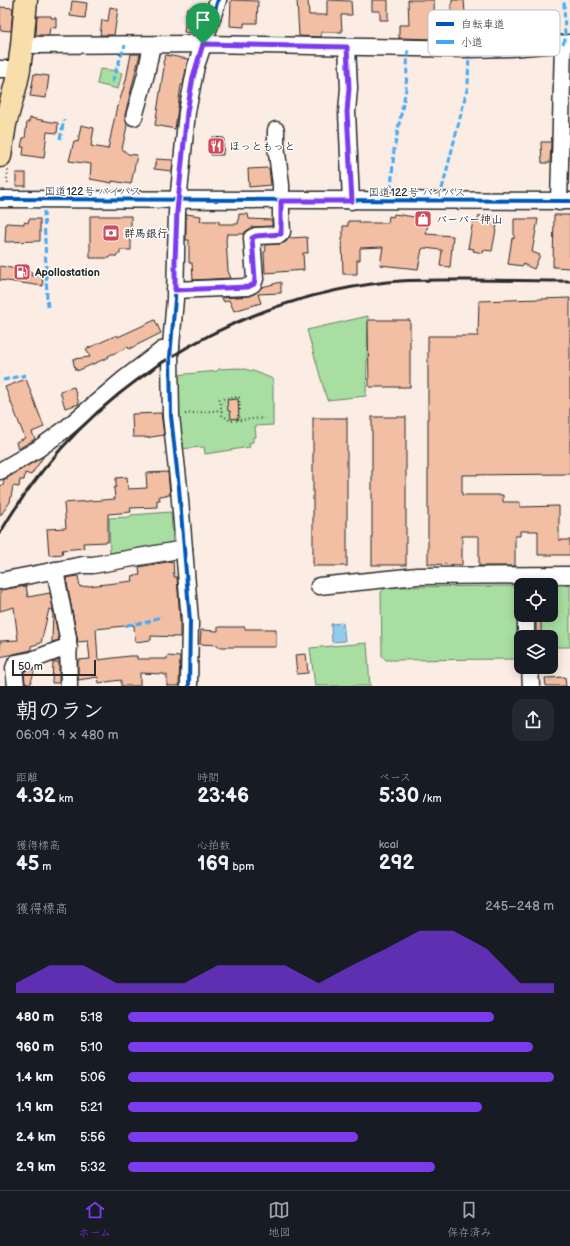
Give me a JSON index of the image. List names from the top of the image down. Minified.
{"streets":{"street":["国道122号 バイパス"]},"places":{"restaurant":["ほっともっと"],"shop":["バーバー神山"],"bank":["群馬銀行"],"fuel station":["Apollostation"]},"legend":["自転車道","小道"],"scale_bar":"50 m","page":{"scale":"50 m","heading":["朝のラン","06:09 · 9 × 480 m"],"stats":[["距離","4.32 km"],["時間","23:46"],["ペース","5:30 /km"],["獲得標高","45 m"],["心拍数","169 bpm"],["kcal","292"]],"chart":["獲得標高","245–248 m"],"list":[{"name":"480 m","note":"5:18"},{"name":"960 m","note":"5:10"},{"name":"1.4 km","note":"5:06"},{"name":"1.9 km","note":"5:21"},{"name":"2.4 km","note":"5:56"},{"name":"2.9 km","note":"5:32"}],"tabs":["ホーム","地図","保存済み"]}}
